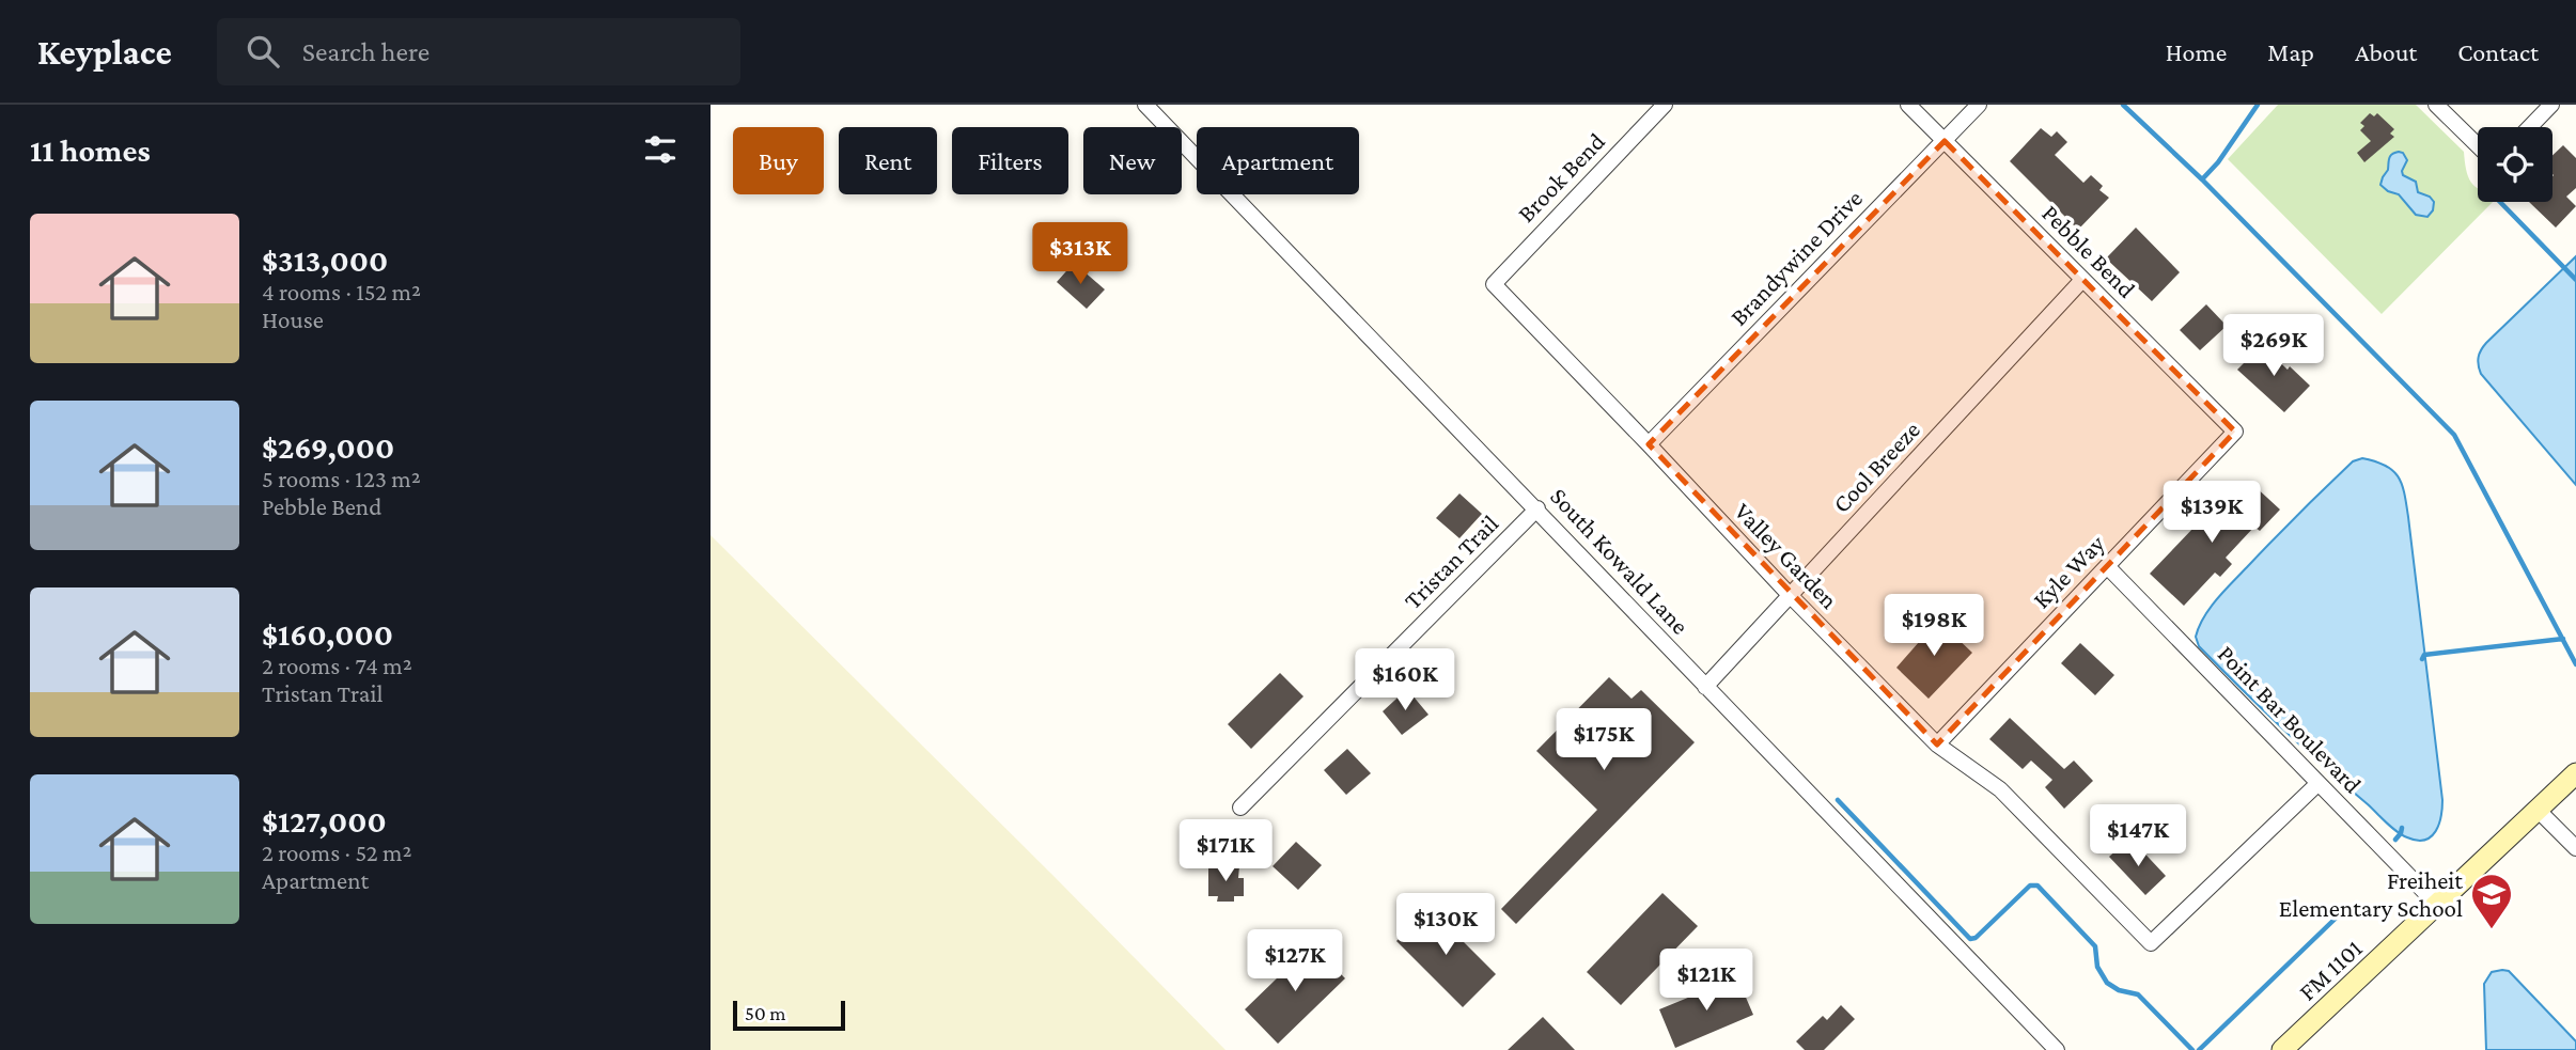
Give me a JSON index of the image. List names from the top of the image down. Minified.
{"streets":{"main road":["FM 1101"],"street":["Brook Bend","Pebble Bend","Brandywine Drive","Cool Breeze","Valley Garden","South Kowald Lane","Tristan Trail","Kyle Way","Point Bar Boulevard"]},"crossings":[["Brook Bend","Valley Garden"],["Pebble Bend","Brandywine Drive"],["Pebble Bend","Cool Breeze"],["Pebble Bend","Kyle Way"],["Brandywine Drive","Valley Garden"],["Cool Breeze","Valley Garden"],["Cool Breeze","South Kowald Lane"],["Valley Garden","Kyle Way"],["Valley Garden","Point Bar Boulevard"],["South Kowald Lane","Tristan Trail"],["Kyle Way","Point Bar Boulevard"],["Point Bar Boulevard","FM 1101"]],"places":{"school or university":["Freiheit Elementary School"]},"scale_bar":"50 m","page":{"header":"Keyplace","search":"Search here","nav":["Home","Map","About","Contact"],"heading":"11 homes","chip":["Buy","Rent","Filters","New","Apartment"],"list":[{"name":"$313,000","note":"4 rooms · 152 m² · House"},{"name":"$269,000","note":"5 rooms · 123 m² · Pebble Bend"},{"name":"$160,000","note":"2 rooms · 74 m² · Tristan Trail"},{"name":"$127,000","note":"2 rooms · 52 m² · Apartment"}],"price":["$313K","$269K","$139K","$198K","$160K","$175K","$147K","$171K","$130K","$127K","$121K"],"scale":"50 m"}}
